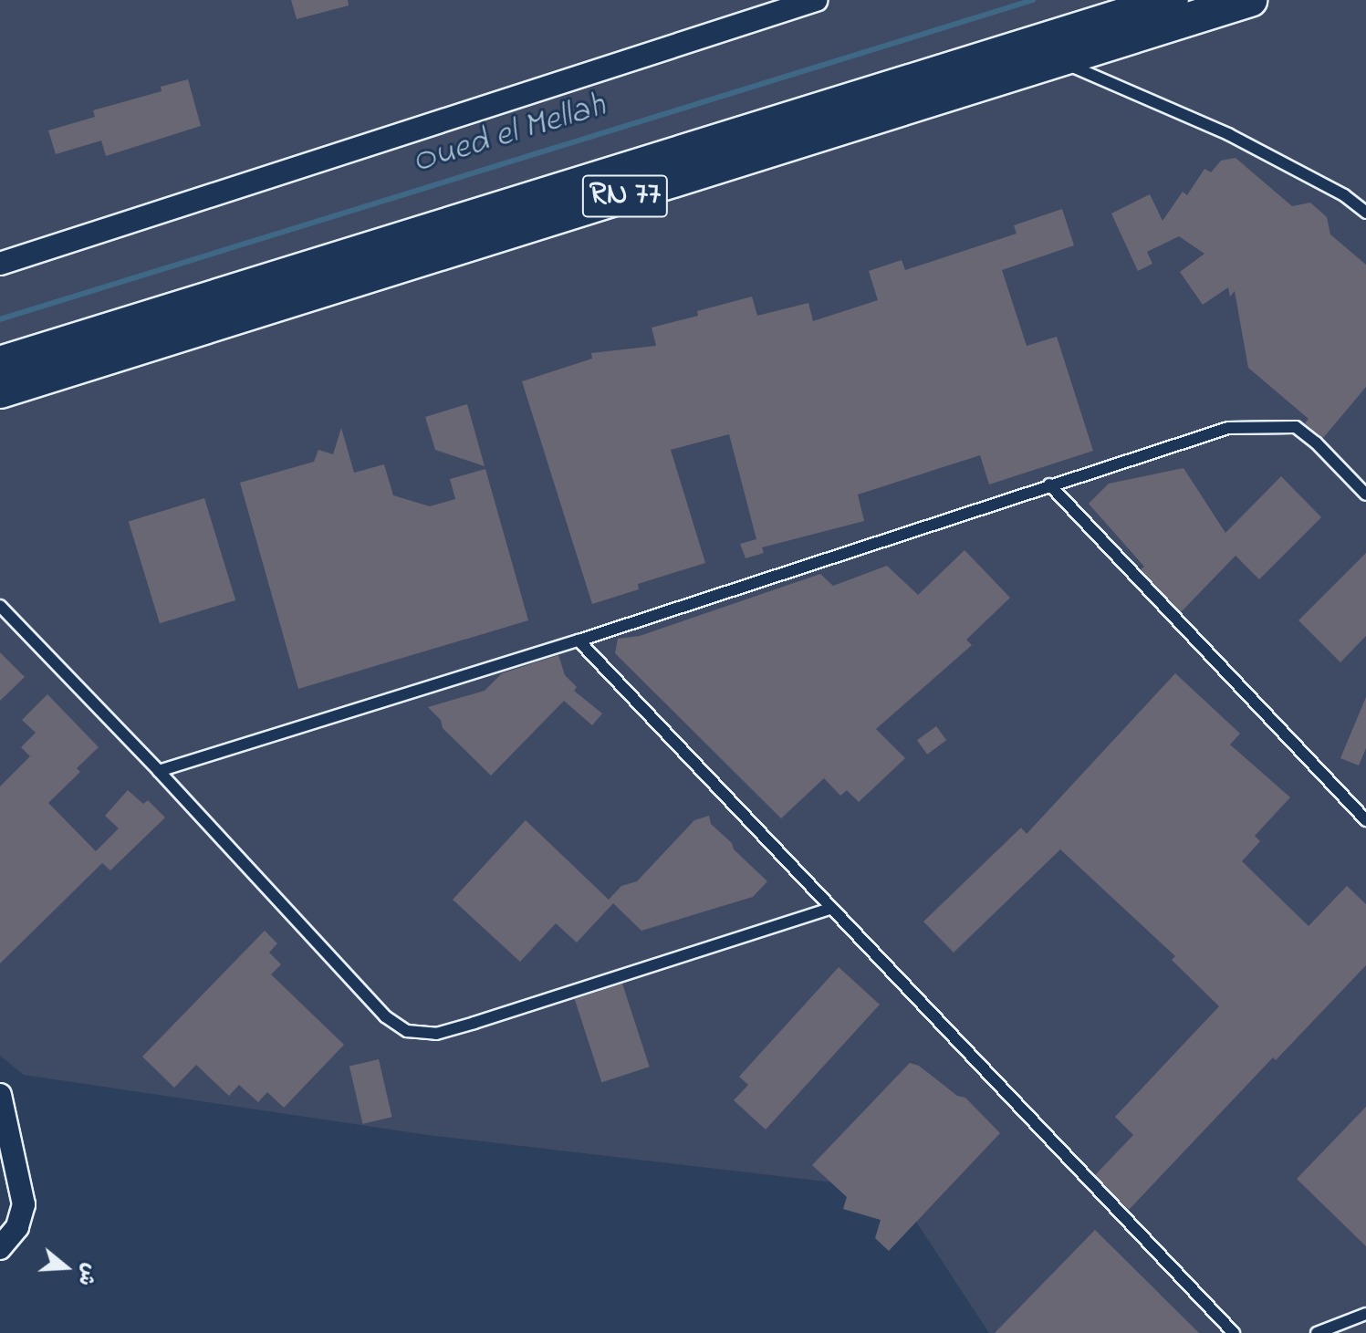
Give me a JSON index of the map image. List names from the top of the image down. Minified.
{"streets":{"main road":["RN 77"]},"water":["Oued el Mellah"],"north":"right"}
